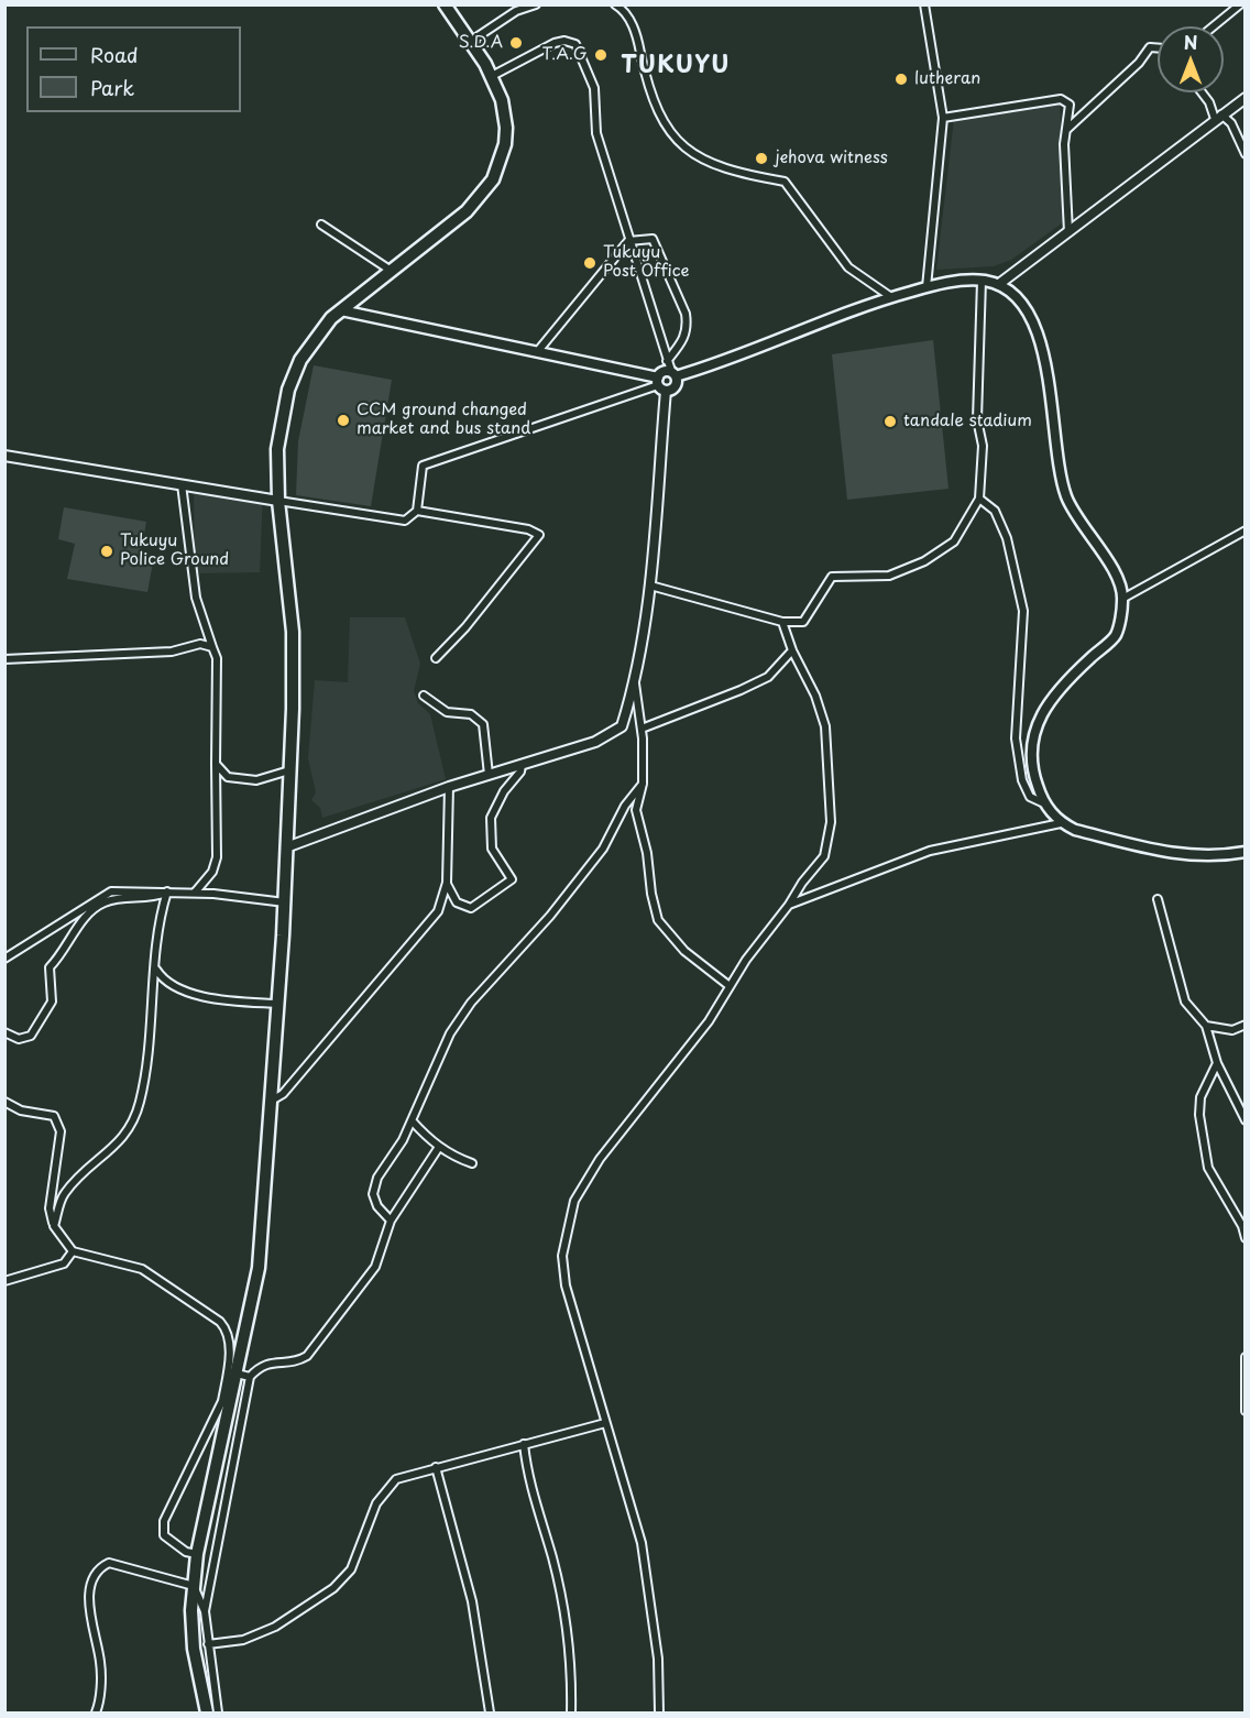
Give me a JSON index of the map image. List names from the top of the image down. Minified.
{"districts":["TUKUYU"],"places":["S.D.A","T.A.G","lutheran","jehova witness","Tukuyu Post Office","CCM ground changed market and bus stand","tandale stadium","Tukuyu Police Ground"],"legend":["Road","Park"],"north":"top"}
